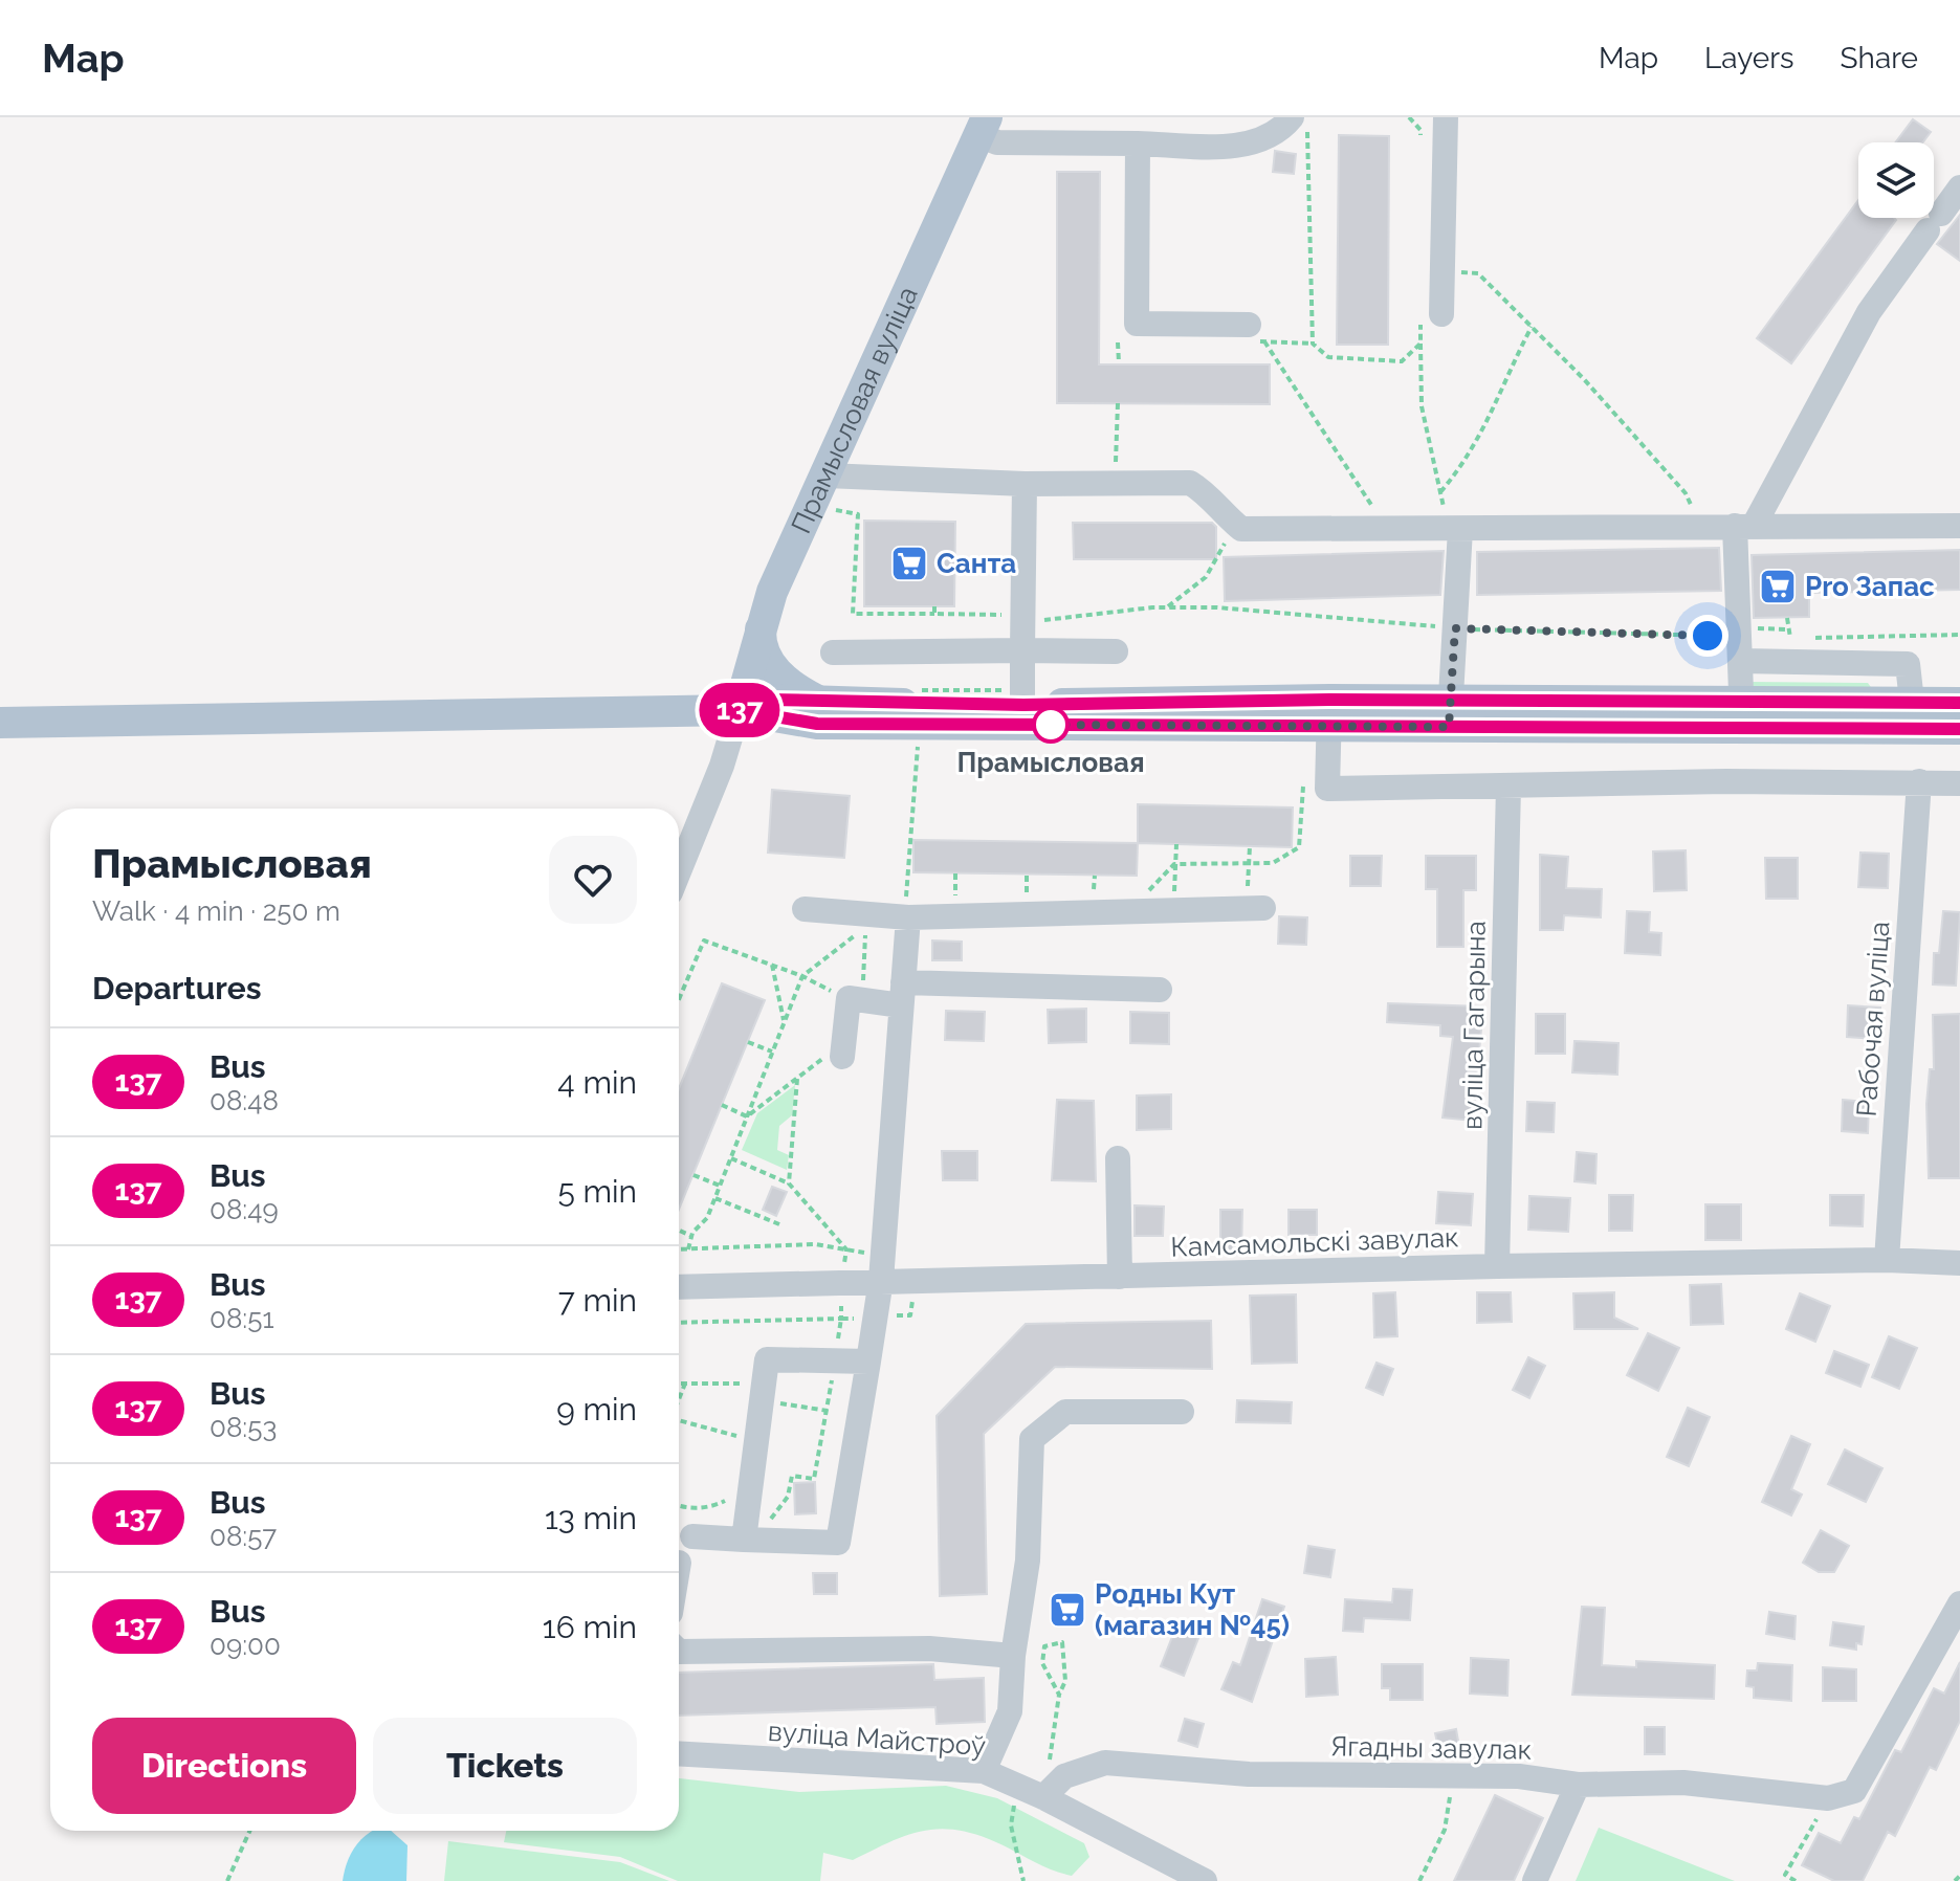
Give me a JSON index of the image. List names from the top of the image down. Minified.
{"streets":{"main road":["Прамысловая вуліца"],"street":["Рабочая вуліца","вуліца Гагарына","Камсамольскі завулак","вуліца Майстроў","Ягадны завулак"]},"crossings":[["Рабочая вуліца","Камсамольскі завулак"],["вуліца Гагарына","Камсамольскі завулак"],["вуліца Майстроў","Ягадны завулак"]],"places":{"supermarket":["Санта","Pro Запас","Родны Кут (магазин №45)"],"other":["Прамысловая"]},"lines":["bus line 137"],"page":{"header":"Map","nav":["Map","Layers","Share"],"on_map":"137","heading":[["Прамысловая","Walk · 4 min · 250 m"],"Departures"],"list":[{"mark":"137","name":"Bus","note":"08:48","value":"4 min"},{"mark":"137","name":"Bus","note":"08:49","value":"5 min"},{"mark":"137","name":"Bus","note":"08:51","value":"7 min"},{"mark":"137","name":"Bus","note":"08:53","value":"9 min"},{"mark":"137","name":"Bus","note":"08:57","value":"13 min"},{"mark":"137","name":"Bus","note":"09:00","value":"16 min"}],"buttons":["Directions","Tickets"]}}
